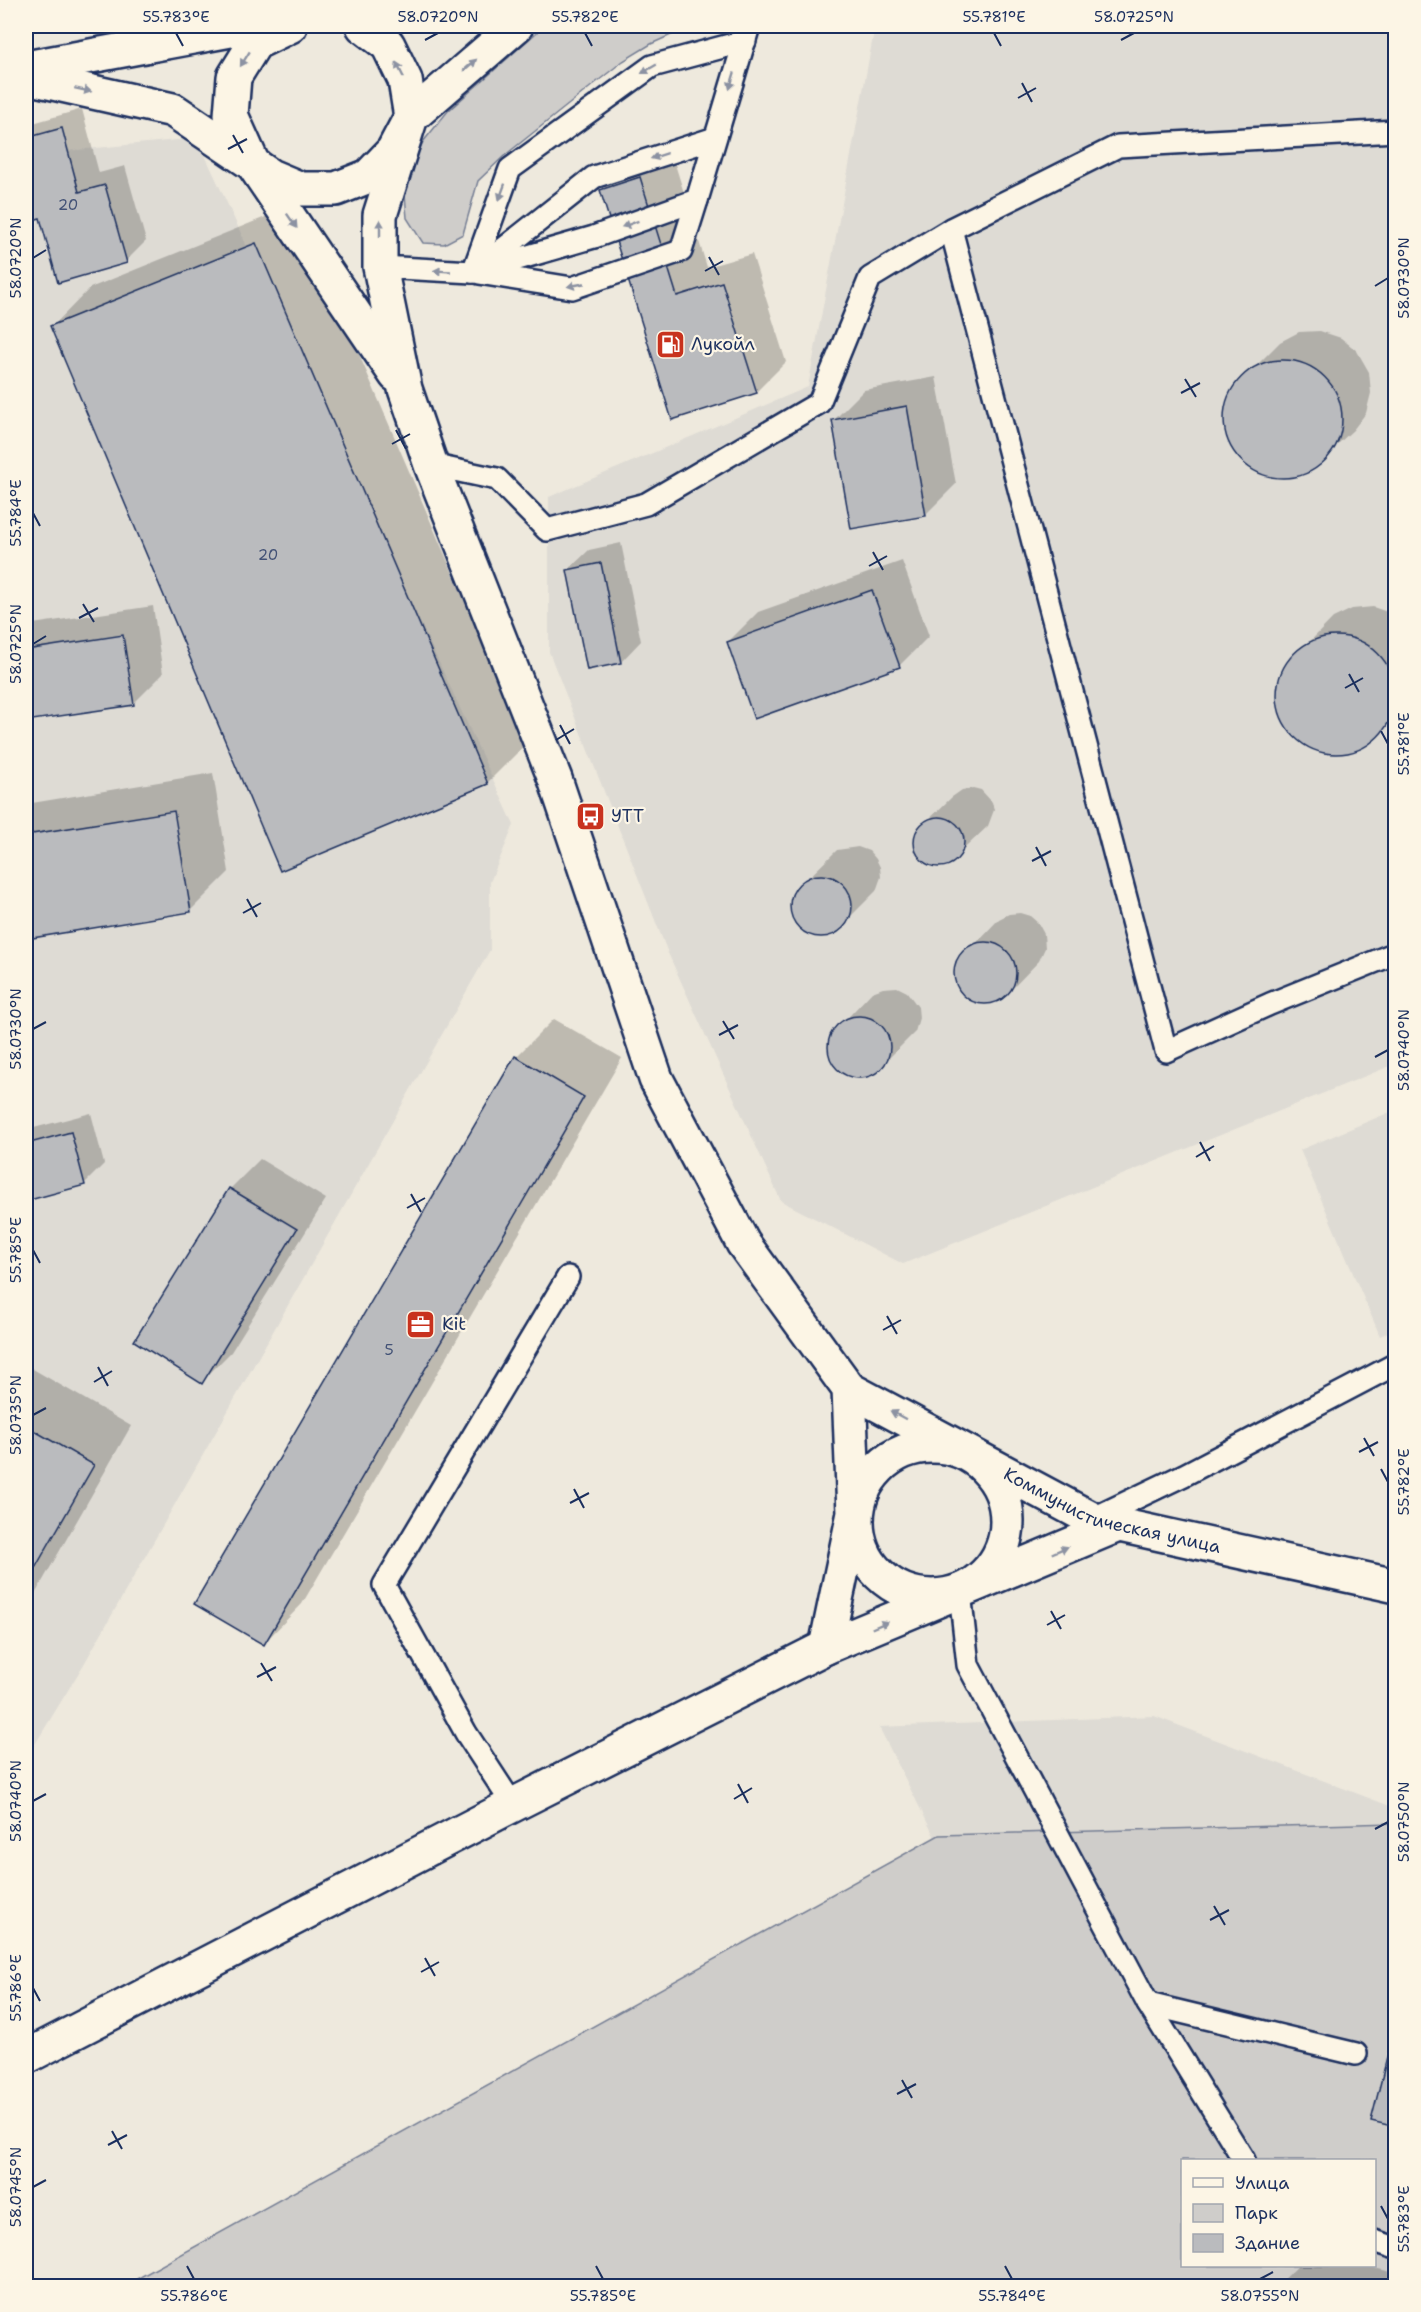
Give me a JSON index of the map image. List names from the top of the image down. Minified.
{"streets":{"main road":["Коммунистическая улица"]},"places":{"fuel station":["Лукойл"],"bus stop":["УТТ"],"office":["Kit"]},"house_numbers":["20","20","5"],"legend":["Улица","Парк","Здание"],"coordinates":["55.783°E","58.0720°N","55.782°E","55.781°E","58.0725°N","58.0730°N","55.784°E","58.0740°N","55.785°E","58.0735°N","58.0750°N","55.786°E","58.0745°N","58.0755°N"]}
